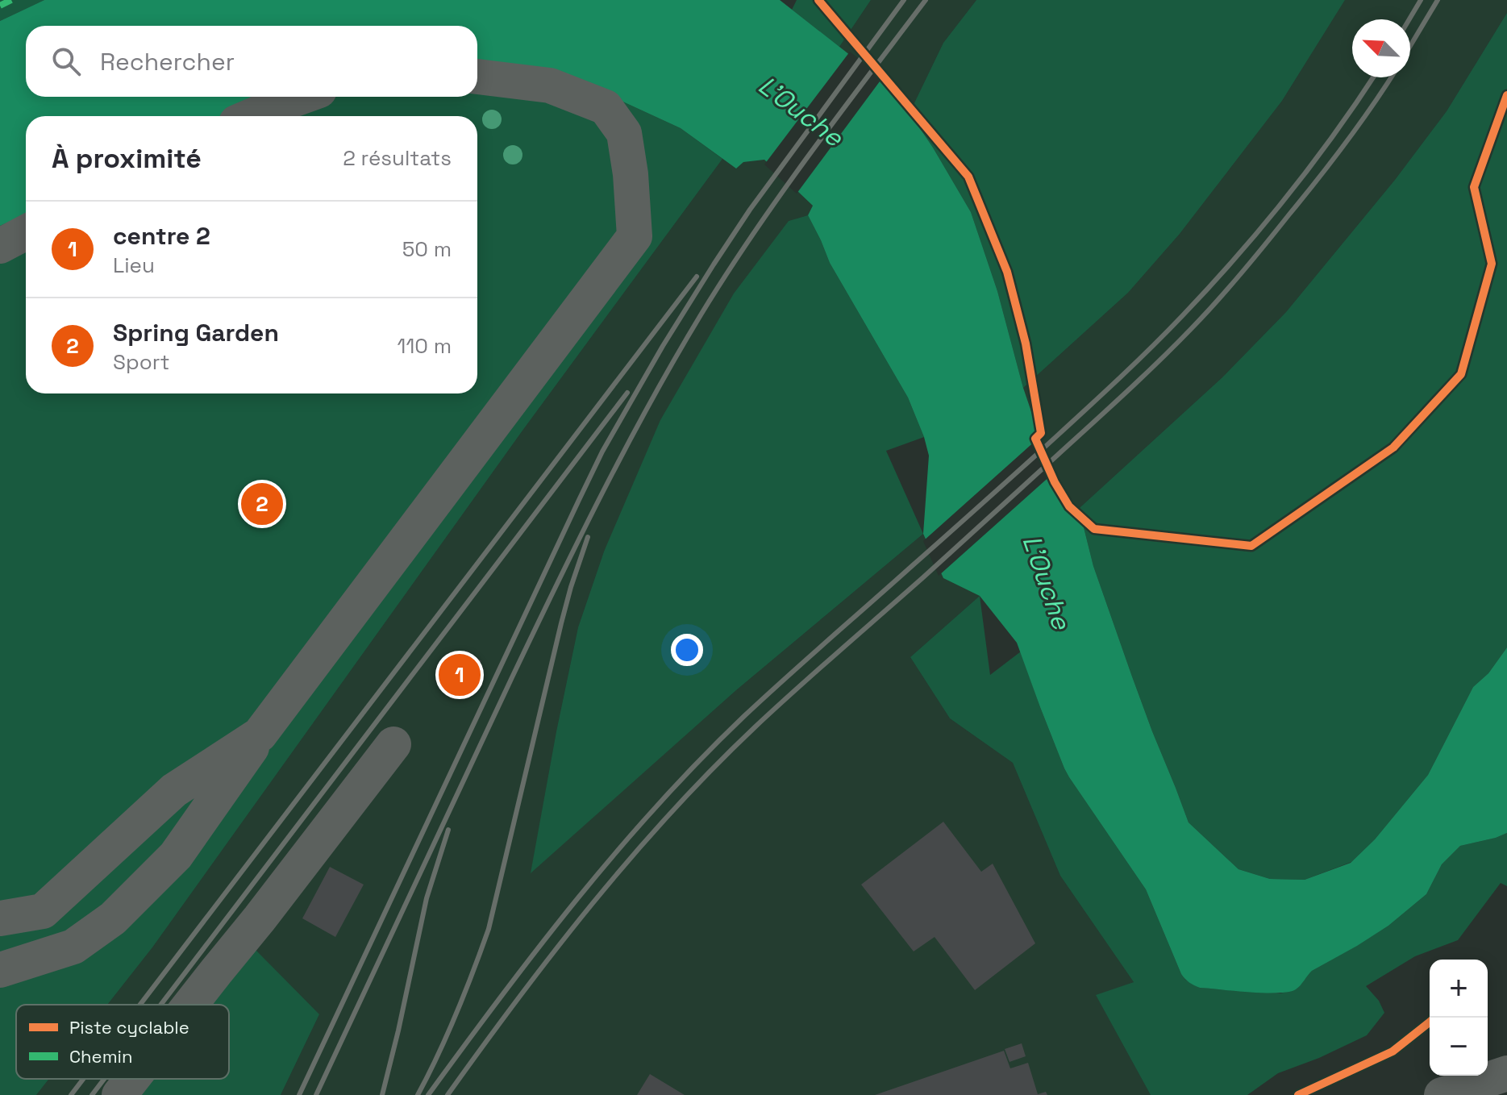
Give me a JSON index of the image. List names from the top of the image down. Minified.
{"water":["L'Ouche"],"legend":["Piste cyclable","Chemin"],"north":"top left","page":{"search":"Rechercher","heading":["À proximité","2 résultats"],"list":[{"mark":"1","name":"centre 2","note":"Lieu","value":"50 m"},{"mark":"2","name":"Spring Garden","note":"Sport","value":"110 m"}],"pins":["2","1"],"map_buttons":["+","−"]}}
